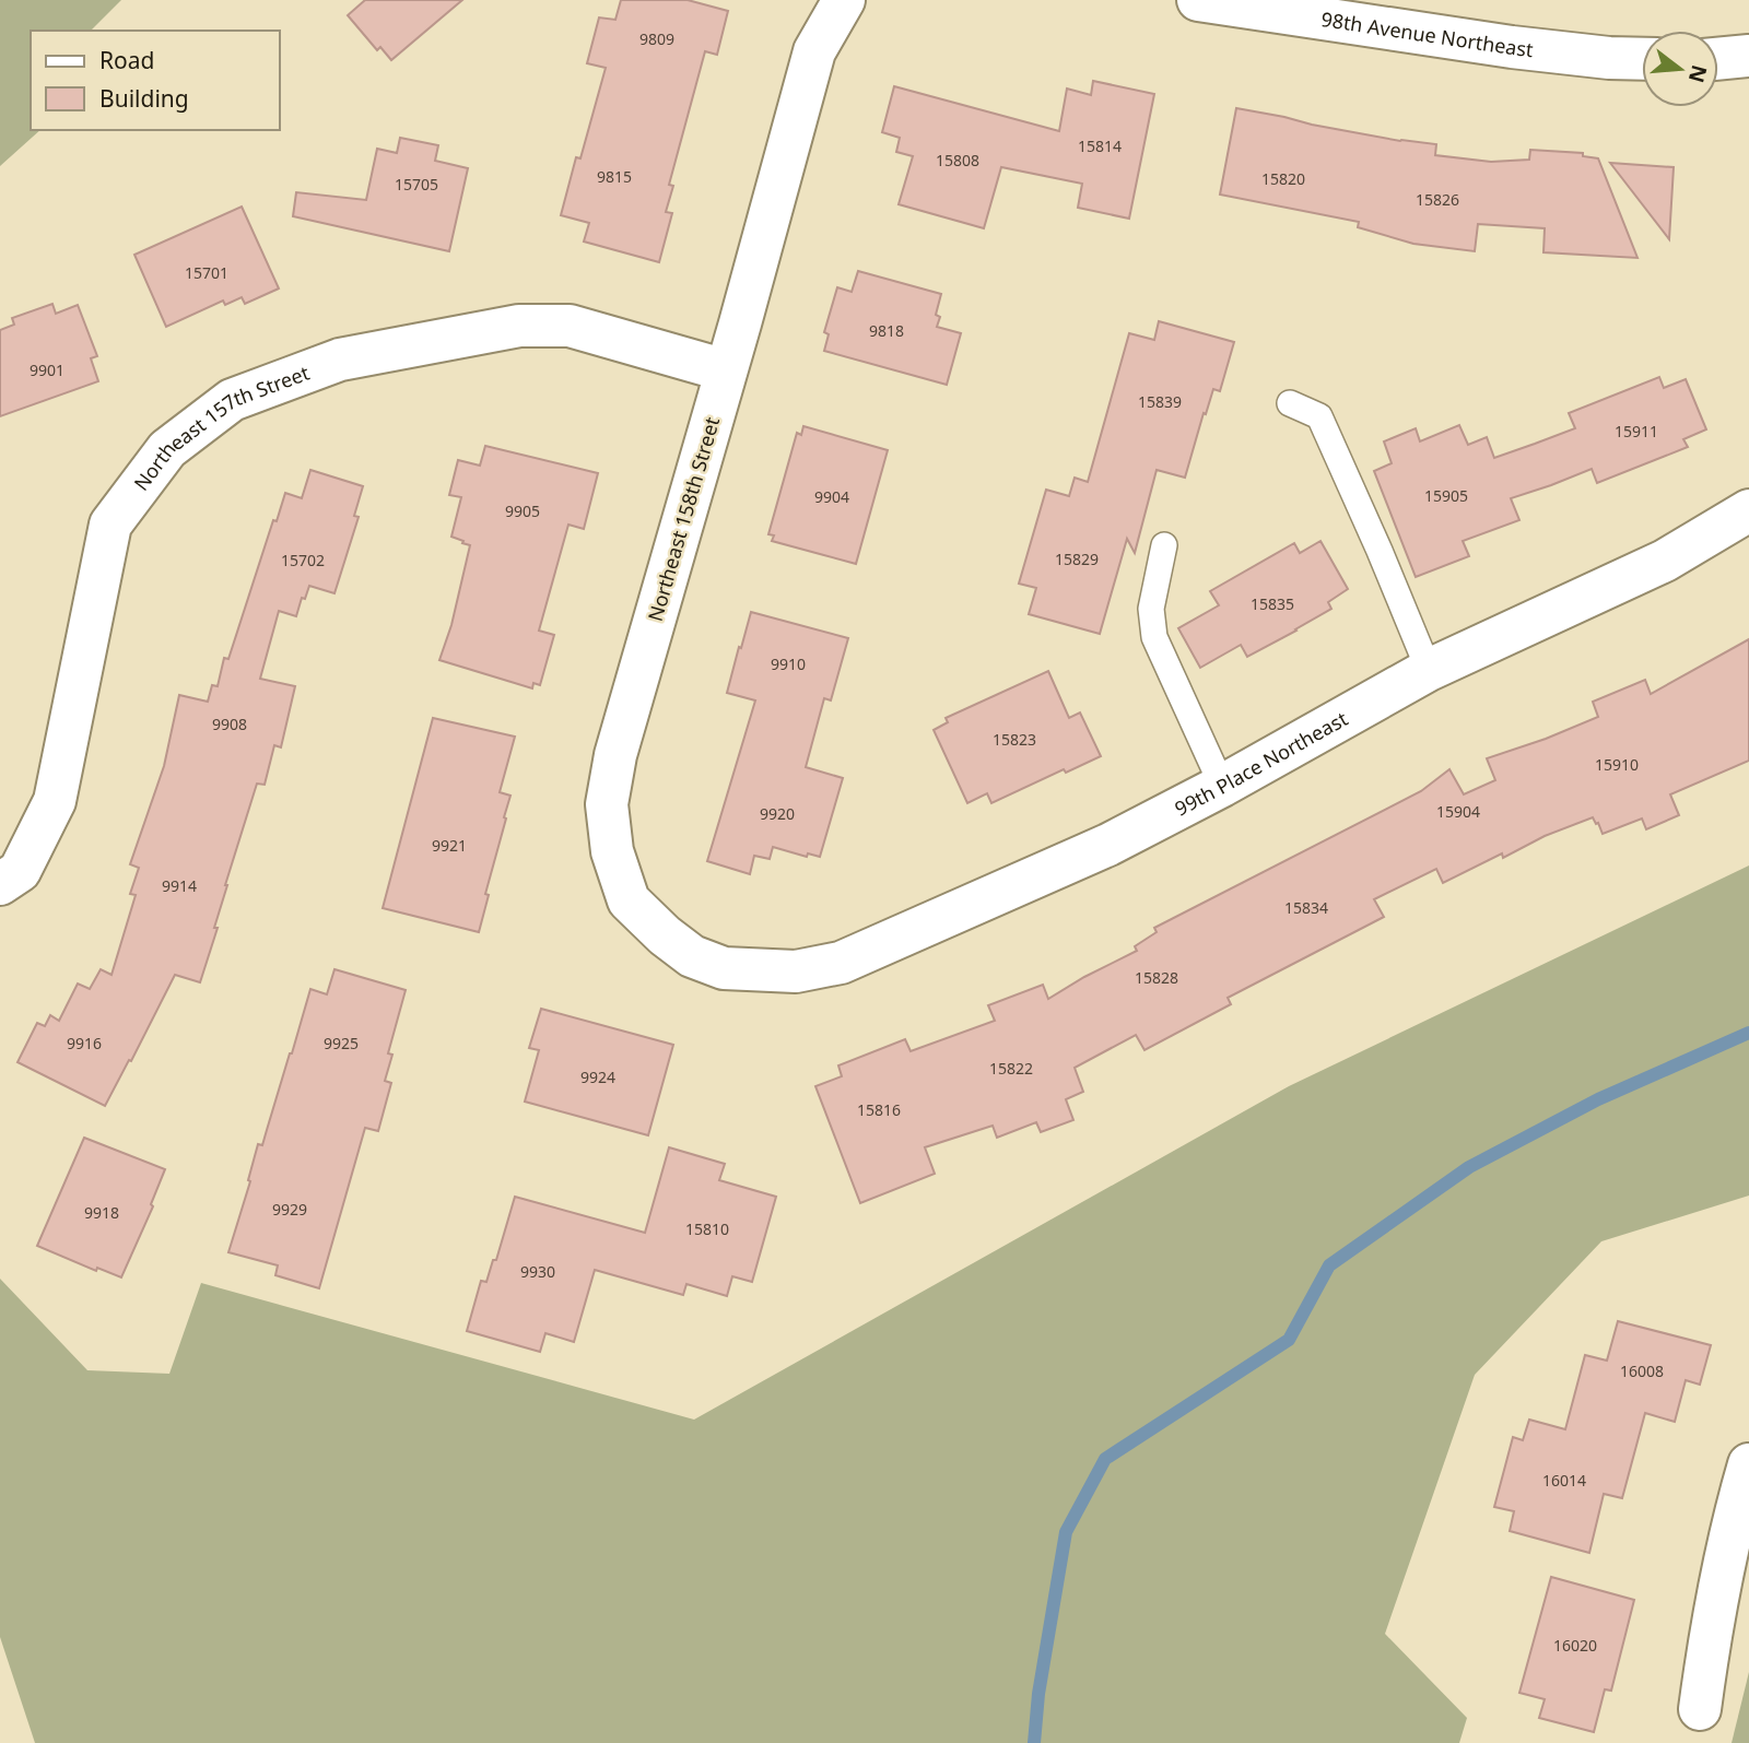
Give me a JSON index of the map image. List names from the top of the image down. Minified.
{"streets":{"street":["98th Avenue Northeast","Northeast 157th Street","Northeast 158th Street","99th Place Northeast"]},"crossings":[["Northeast 157th Street","Northeast 158th Street"],["Northeast 158th Street","99th Place Northeast"]],"house_numbers":["9809","15814","15808","9815","15820","15705","15826","15701","9818","9901","15839","15911","15905","9904","9905","15829","15702","15835","9910","9908","15823","15910","15904","9920","9921","9914","15834","15828","9916","9925","15822","9924","15816","9929","9918","15810","9930","16008","16014","16020"],"legend":["Road","Building"],"north":"right"}
